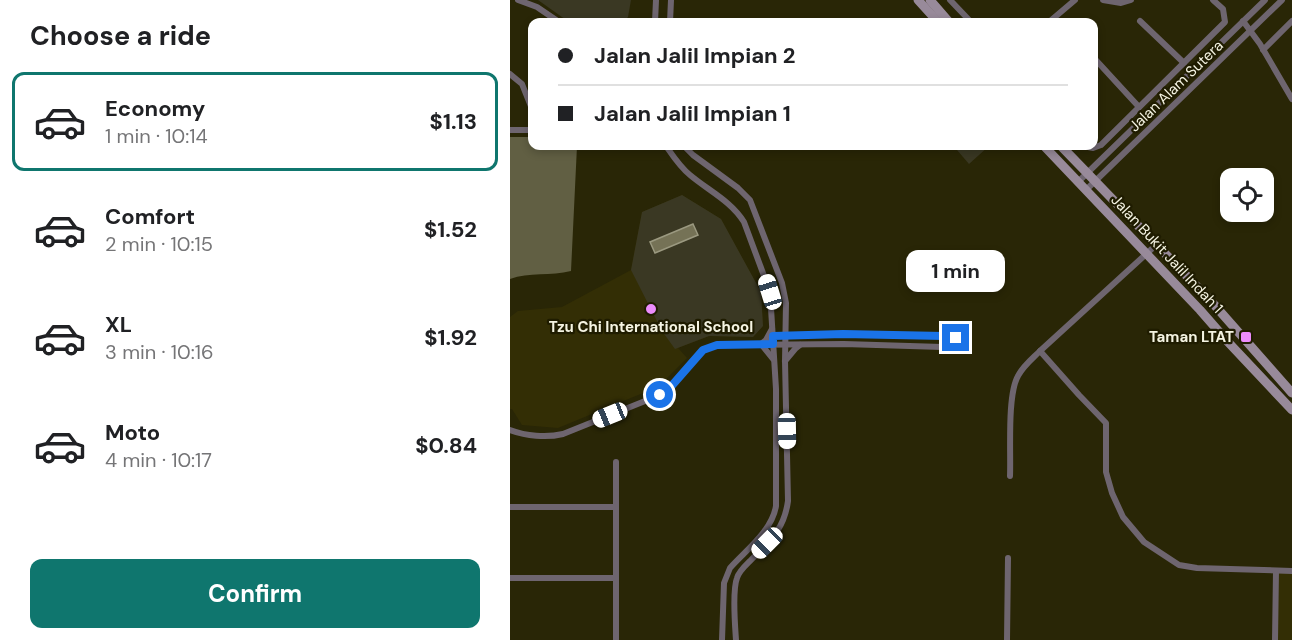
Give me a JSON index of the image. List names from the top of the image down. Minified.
{"streets":{"street":["Jalan Alam Sutera","Jalan Bukit Jalil Indah 1"]},"crossings":[["Jalan Alam Sutera","Jalan Bukit Jalil Indah 1"]],"places":{"other":["Tzu Chi International School"],"transit":["Taman LTAT"]},"page":{"heading":"Choose a ride","banner":["Jalan Jalil Impian 2","Jalan Jalil Impian 1"],"list":[{"name":"Economy","note":"1 min · 10:14","value":"$1.13"},{"name":"Comfort","note":"2 min · 10:15","value":"$1.52"},{"name":"XL","note":"3 min · 10:16","value":"$1.92"},{"name":"Moto","note":"4 min · 10:17","value":"$0.84"}],"bubble":"1 min","buttons":"Confirm"}}
